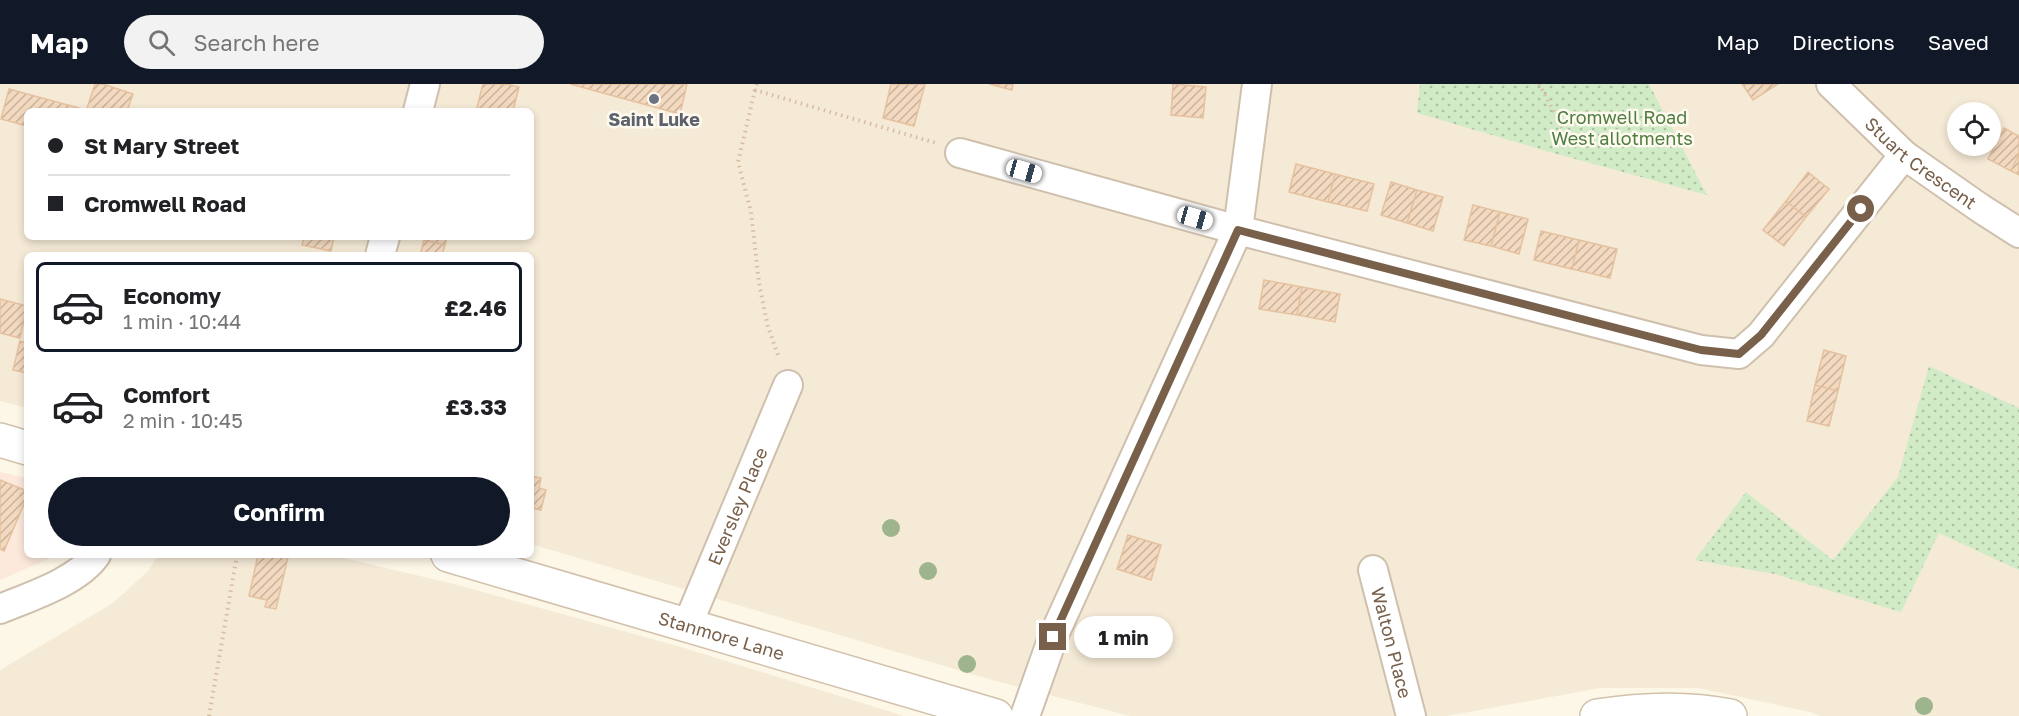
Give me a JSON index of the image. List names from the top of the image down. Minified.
{"streets":{"street":["Stuart Crescent","Eversley Place","Stanmore Lane","Walton Place"]},"crossings":[["Eversley Place","Stanmore Lane"]],"parks":["Cromwell Road West allotments"],"places":["Saint Luke"],"page":{"header":"Map","search":"Search here","nav":["Map","Directions","Saved"],"banner":["St Mary Street","Cromwell Road"],"list":[{"name":"Economy","note":"1 min · 10:44","value":"£2.46"},{"name":"Comfort","note":"2 min · 10:45","value":"£3.33"}],"buttons":"Confirm","bubble":"1 min"}}
